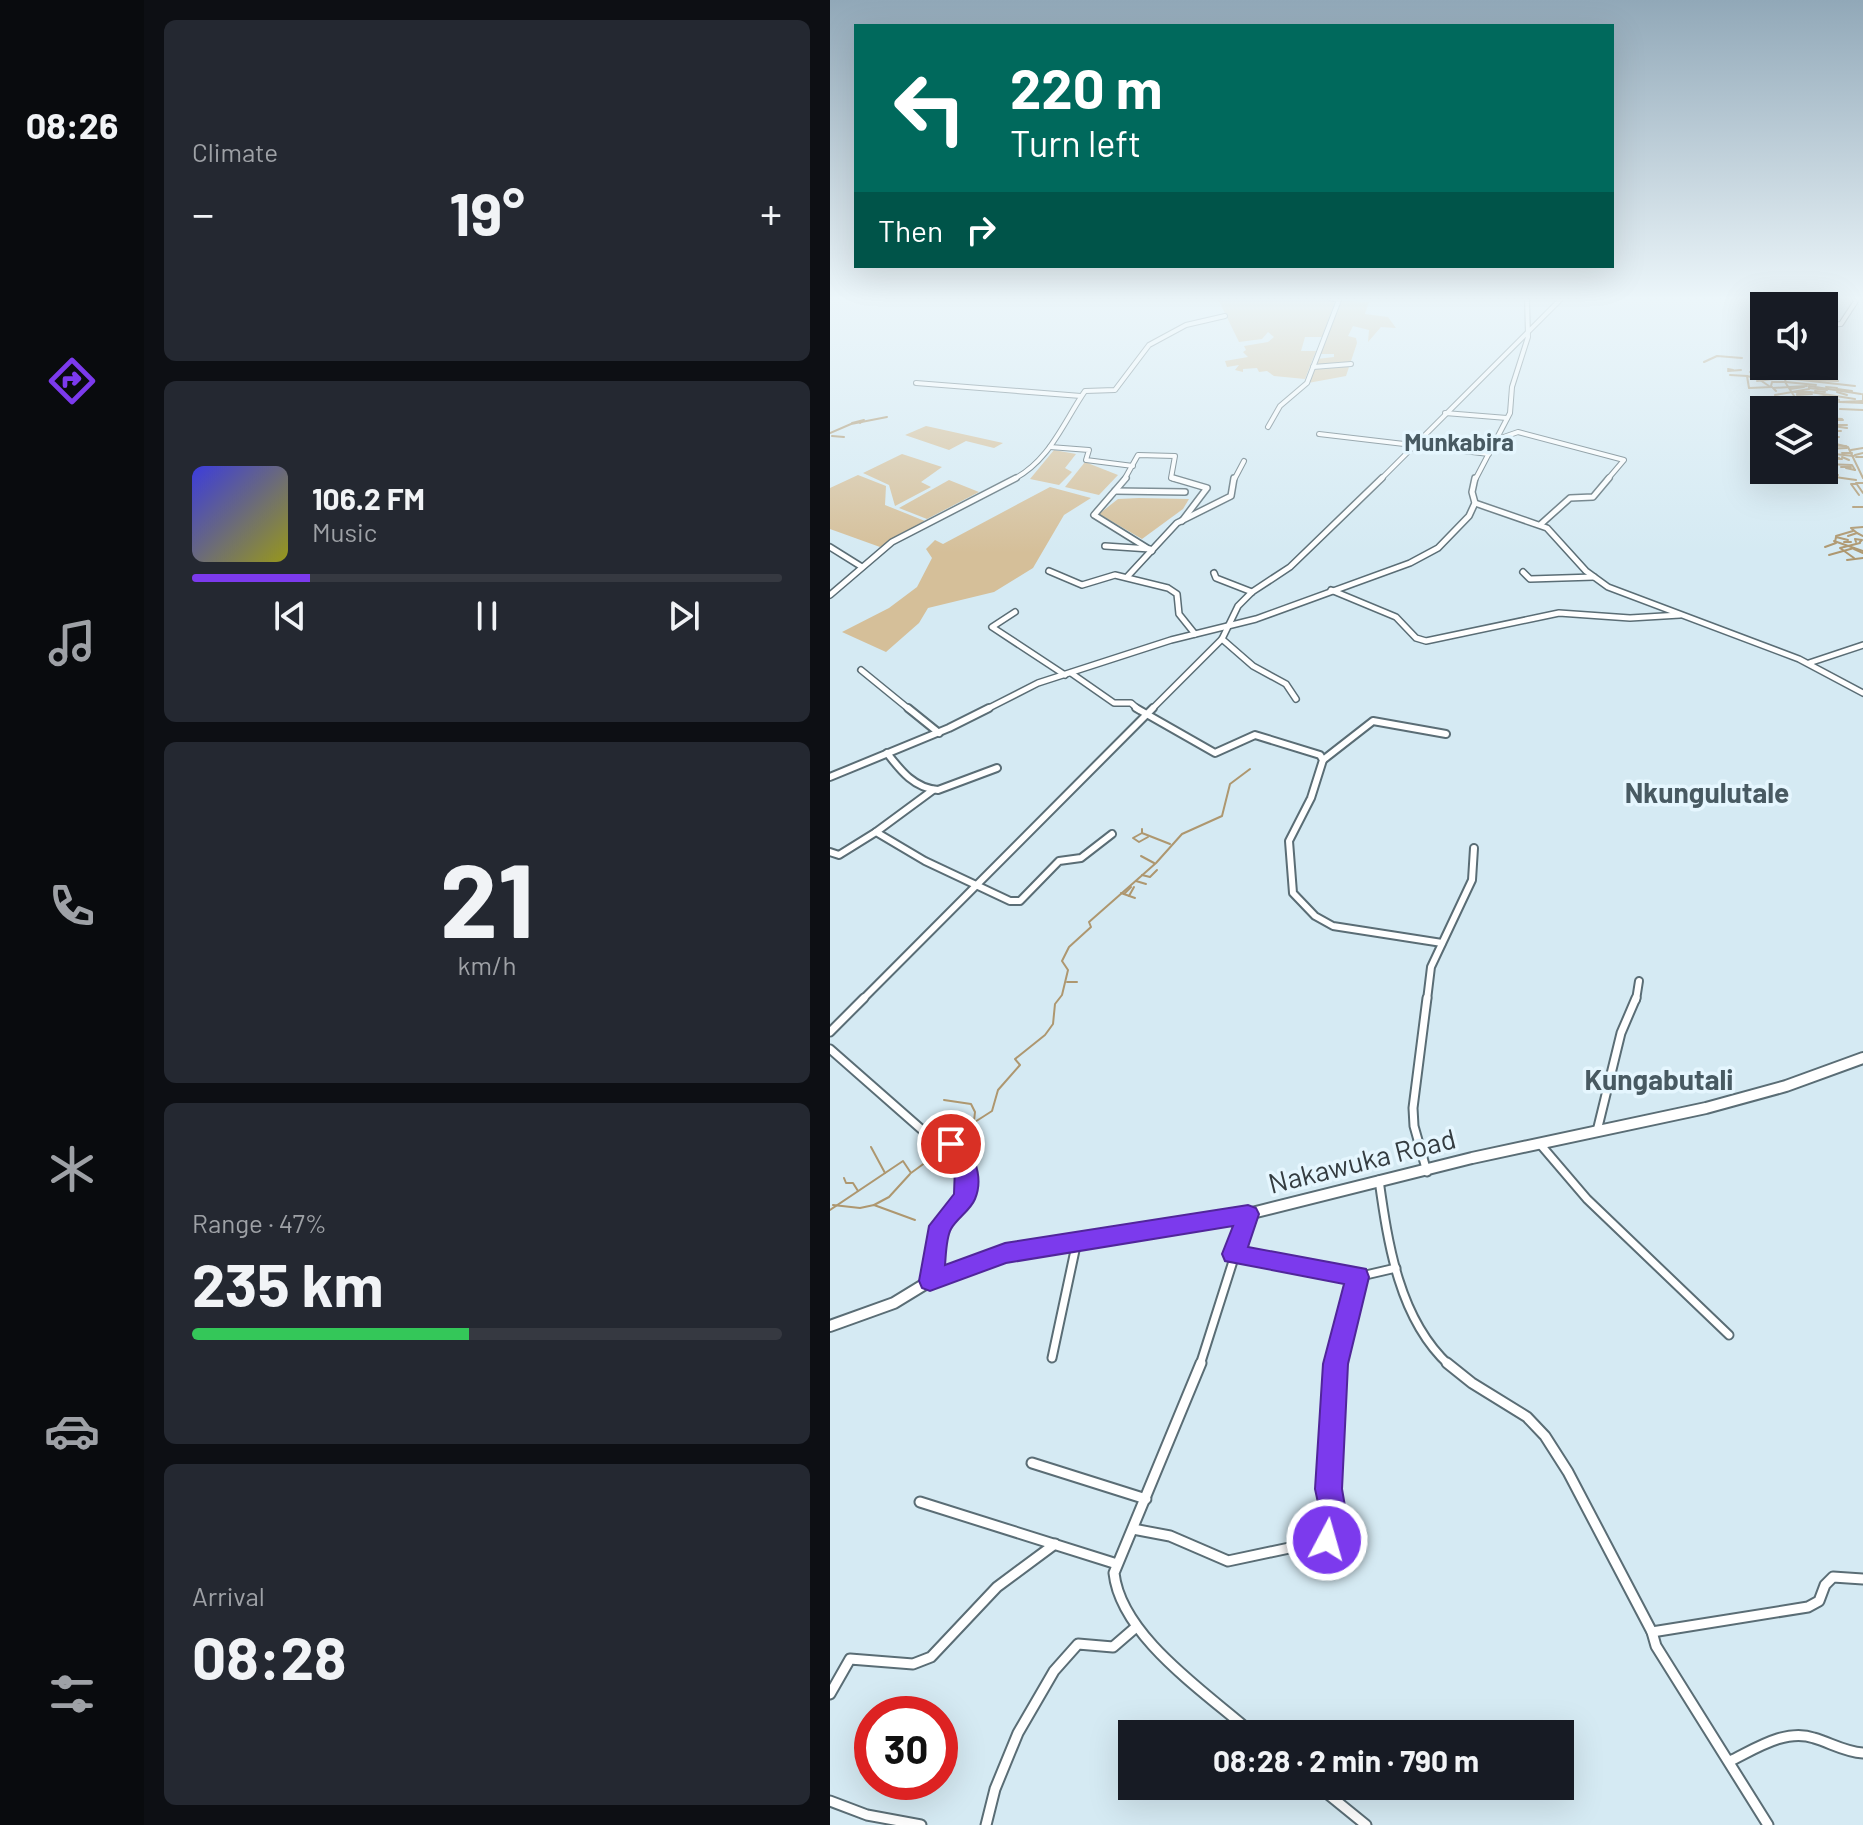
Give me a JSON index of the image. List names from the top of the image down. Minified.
{"streets":{"main road":["Nakawuka Road"]},"districts":["Munkabira","Nkungulutale","Kungabutali"],"page":{"tabs":"08:26","tile":["Climate",["21","km/h"],["Range · 47%","235 km"],["Arrival","08:28"]],"turn":["220 m","Turn left"],"heat":["−","19°","+"],"then":"Then","song":["106.2 FM","Music"],"limit":"30","trip":"08:28 · 2 min · 790 m"}}
